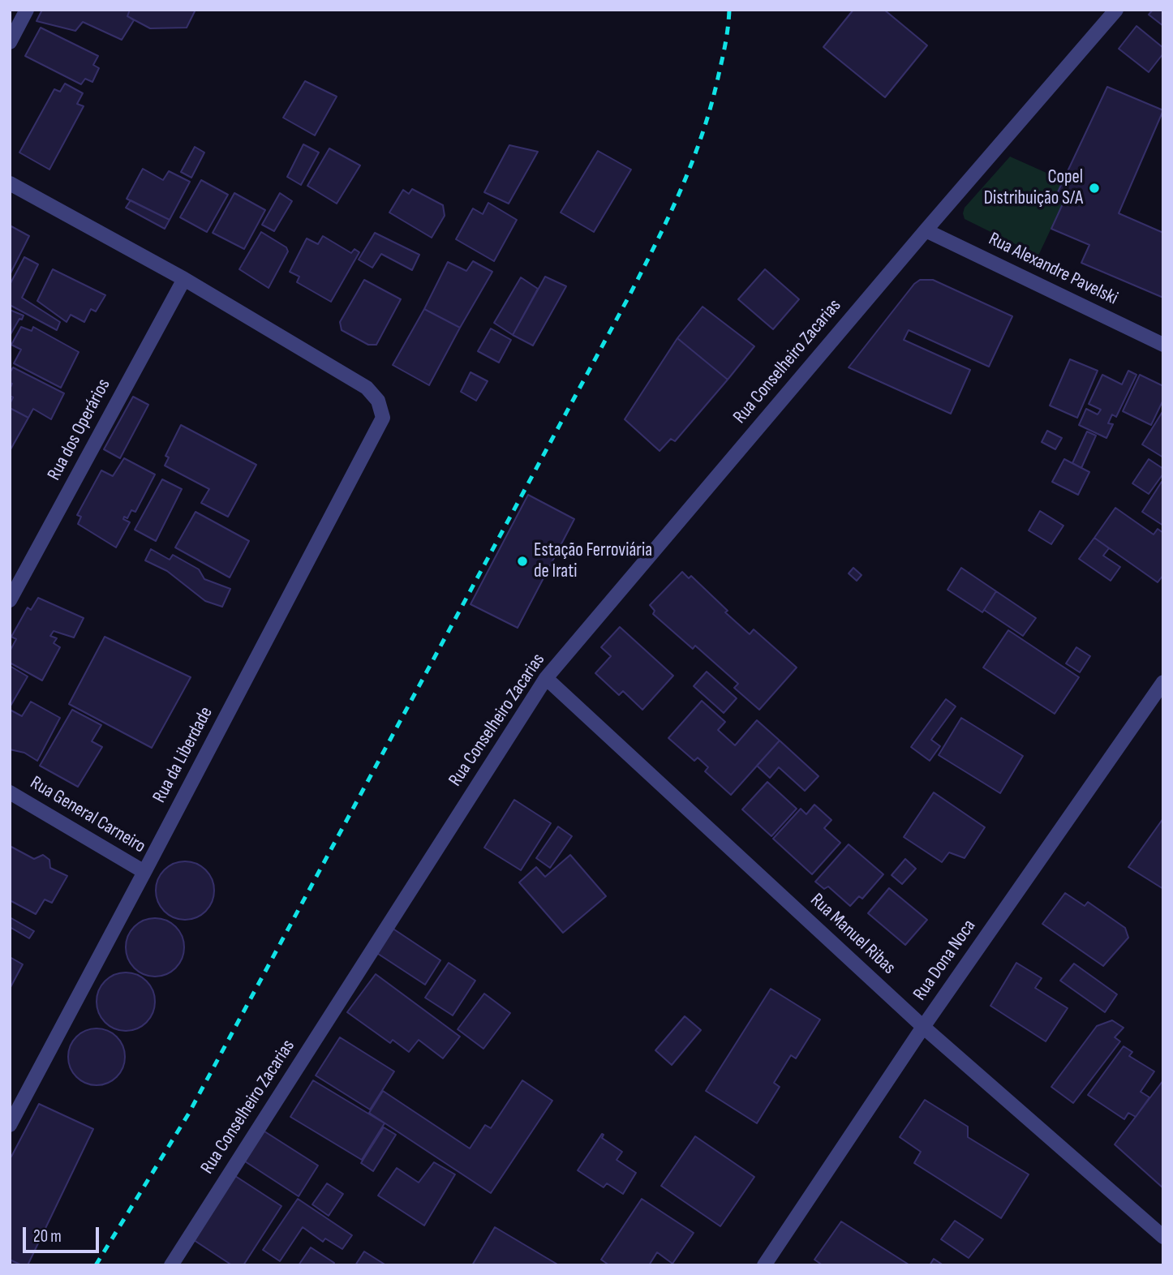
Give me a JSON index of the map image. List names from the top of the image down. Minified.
{"streets":{"street":["Rua Alexandre Pavelski","Rua Conselheiro Zacarias","Rua dos Operários","Rua da Liberdade","Rua General Carneiro","Rua Manuel Ribas","Rua Dona Noca"]},"crossings":[["Rua Alexandre Pavelski","Rua Conselheiro Zacarias"],["Rua Conselheiro Zacarias","Rua Manuel Ribas"],["Rua dos Operários","Rua da Liberdade"],["Rua da Liberdade","Rua General Carneiro"],["Rua Manuel Ribas","Rua Dona Noca"]],"places":["Copel Distribuição S/A","Estação Ferroviária de Irati"],"scale_bar":"20 m"}
